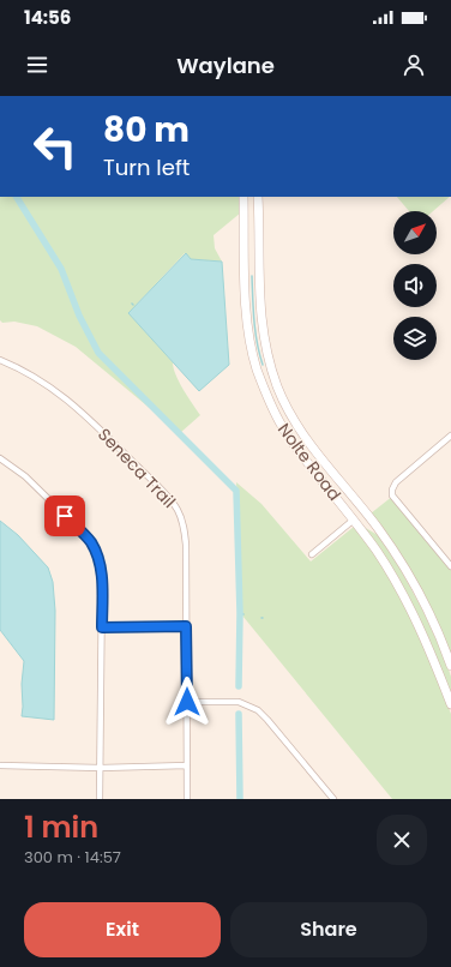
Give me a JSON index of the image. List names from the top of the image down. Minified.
{"streets":{"street":["Nolte Road","Seneca Trail"]},"north":"top right","page":{"status":"14:56","header":"Waylane","turn":["80 m","Turn left"],"heading":["1 min","300 m · 14:57"],"buttons":["Exit","Share"]}}
